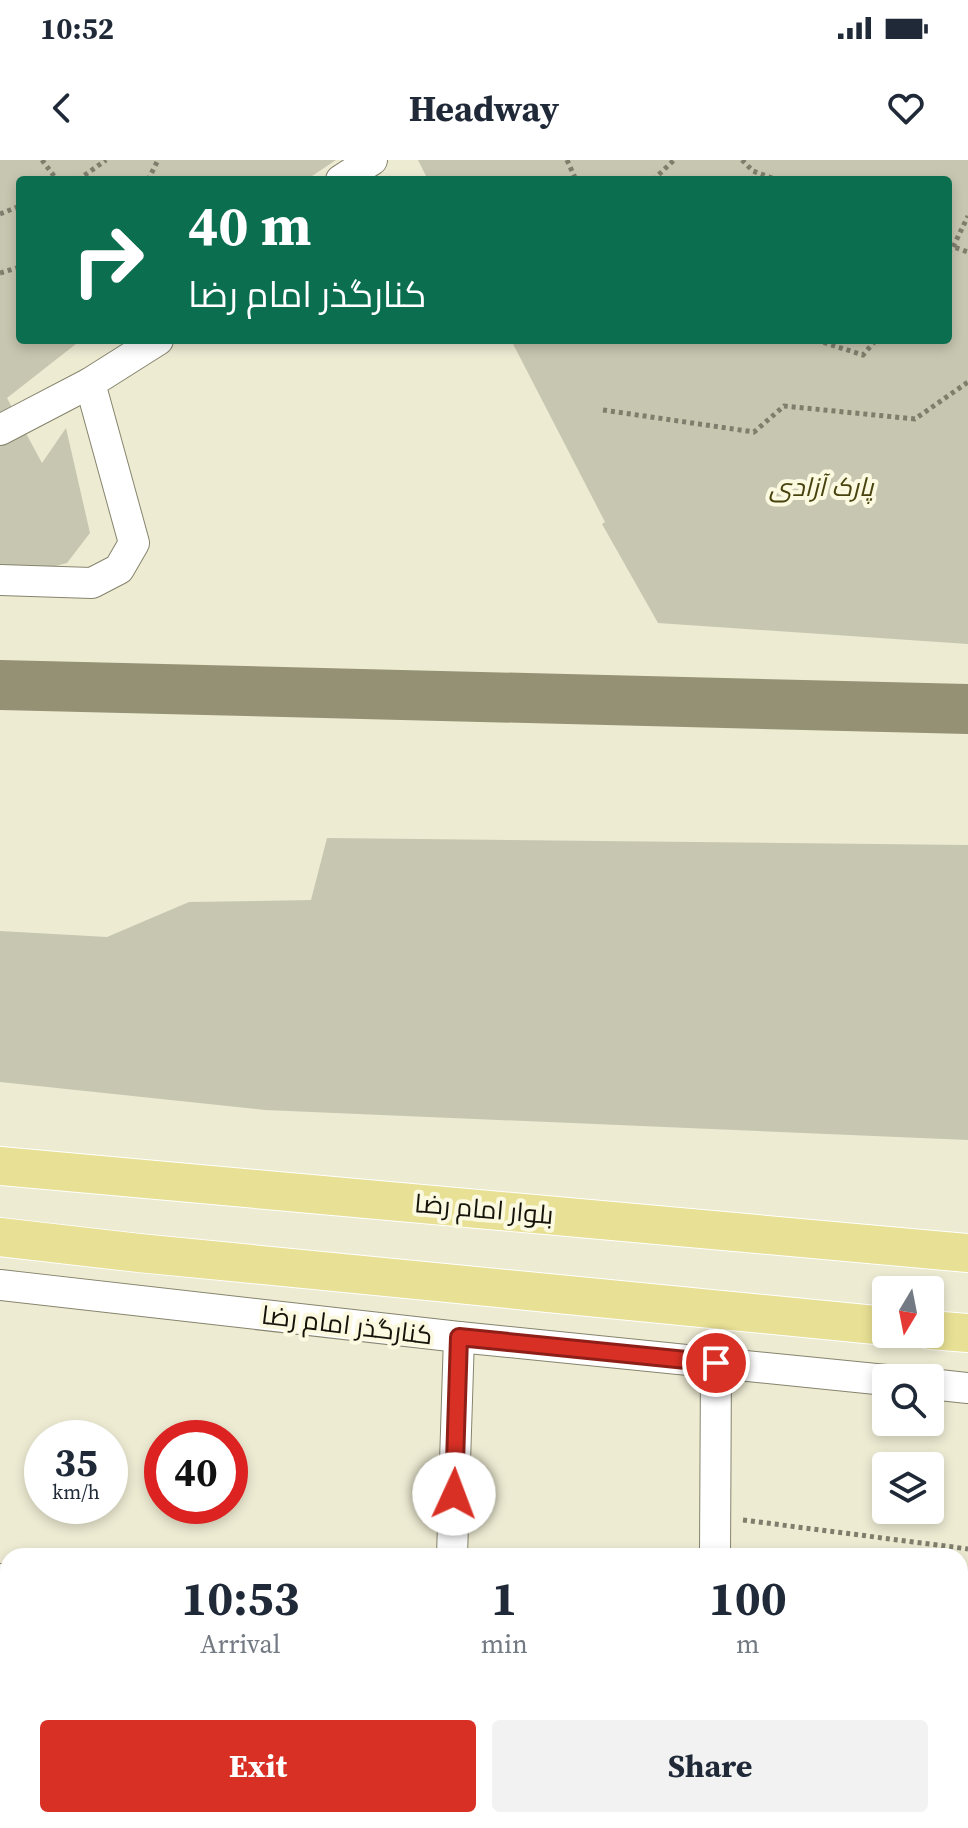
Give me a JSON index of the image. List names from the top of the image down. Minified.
{"streets":{"main road":["بلوار امام رضا"],"street":["کنارگذر امام رضا"]},"parks":["پارک آزادی"],"north":"bottom","page":{"status":"10:52","header":"Headway","turn":["40 m","کنارگذر امام رضا"],"speed":"35 km/h","limit":"40","eta":["10:53","Arrival","1","min","100","m"],"buttons":["Exit","Share"]}}
